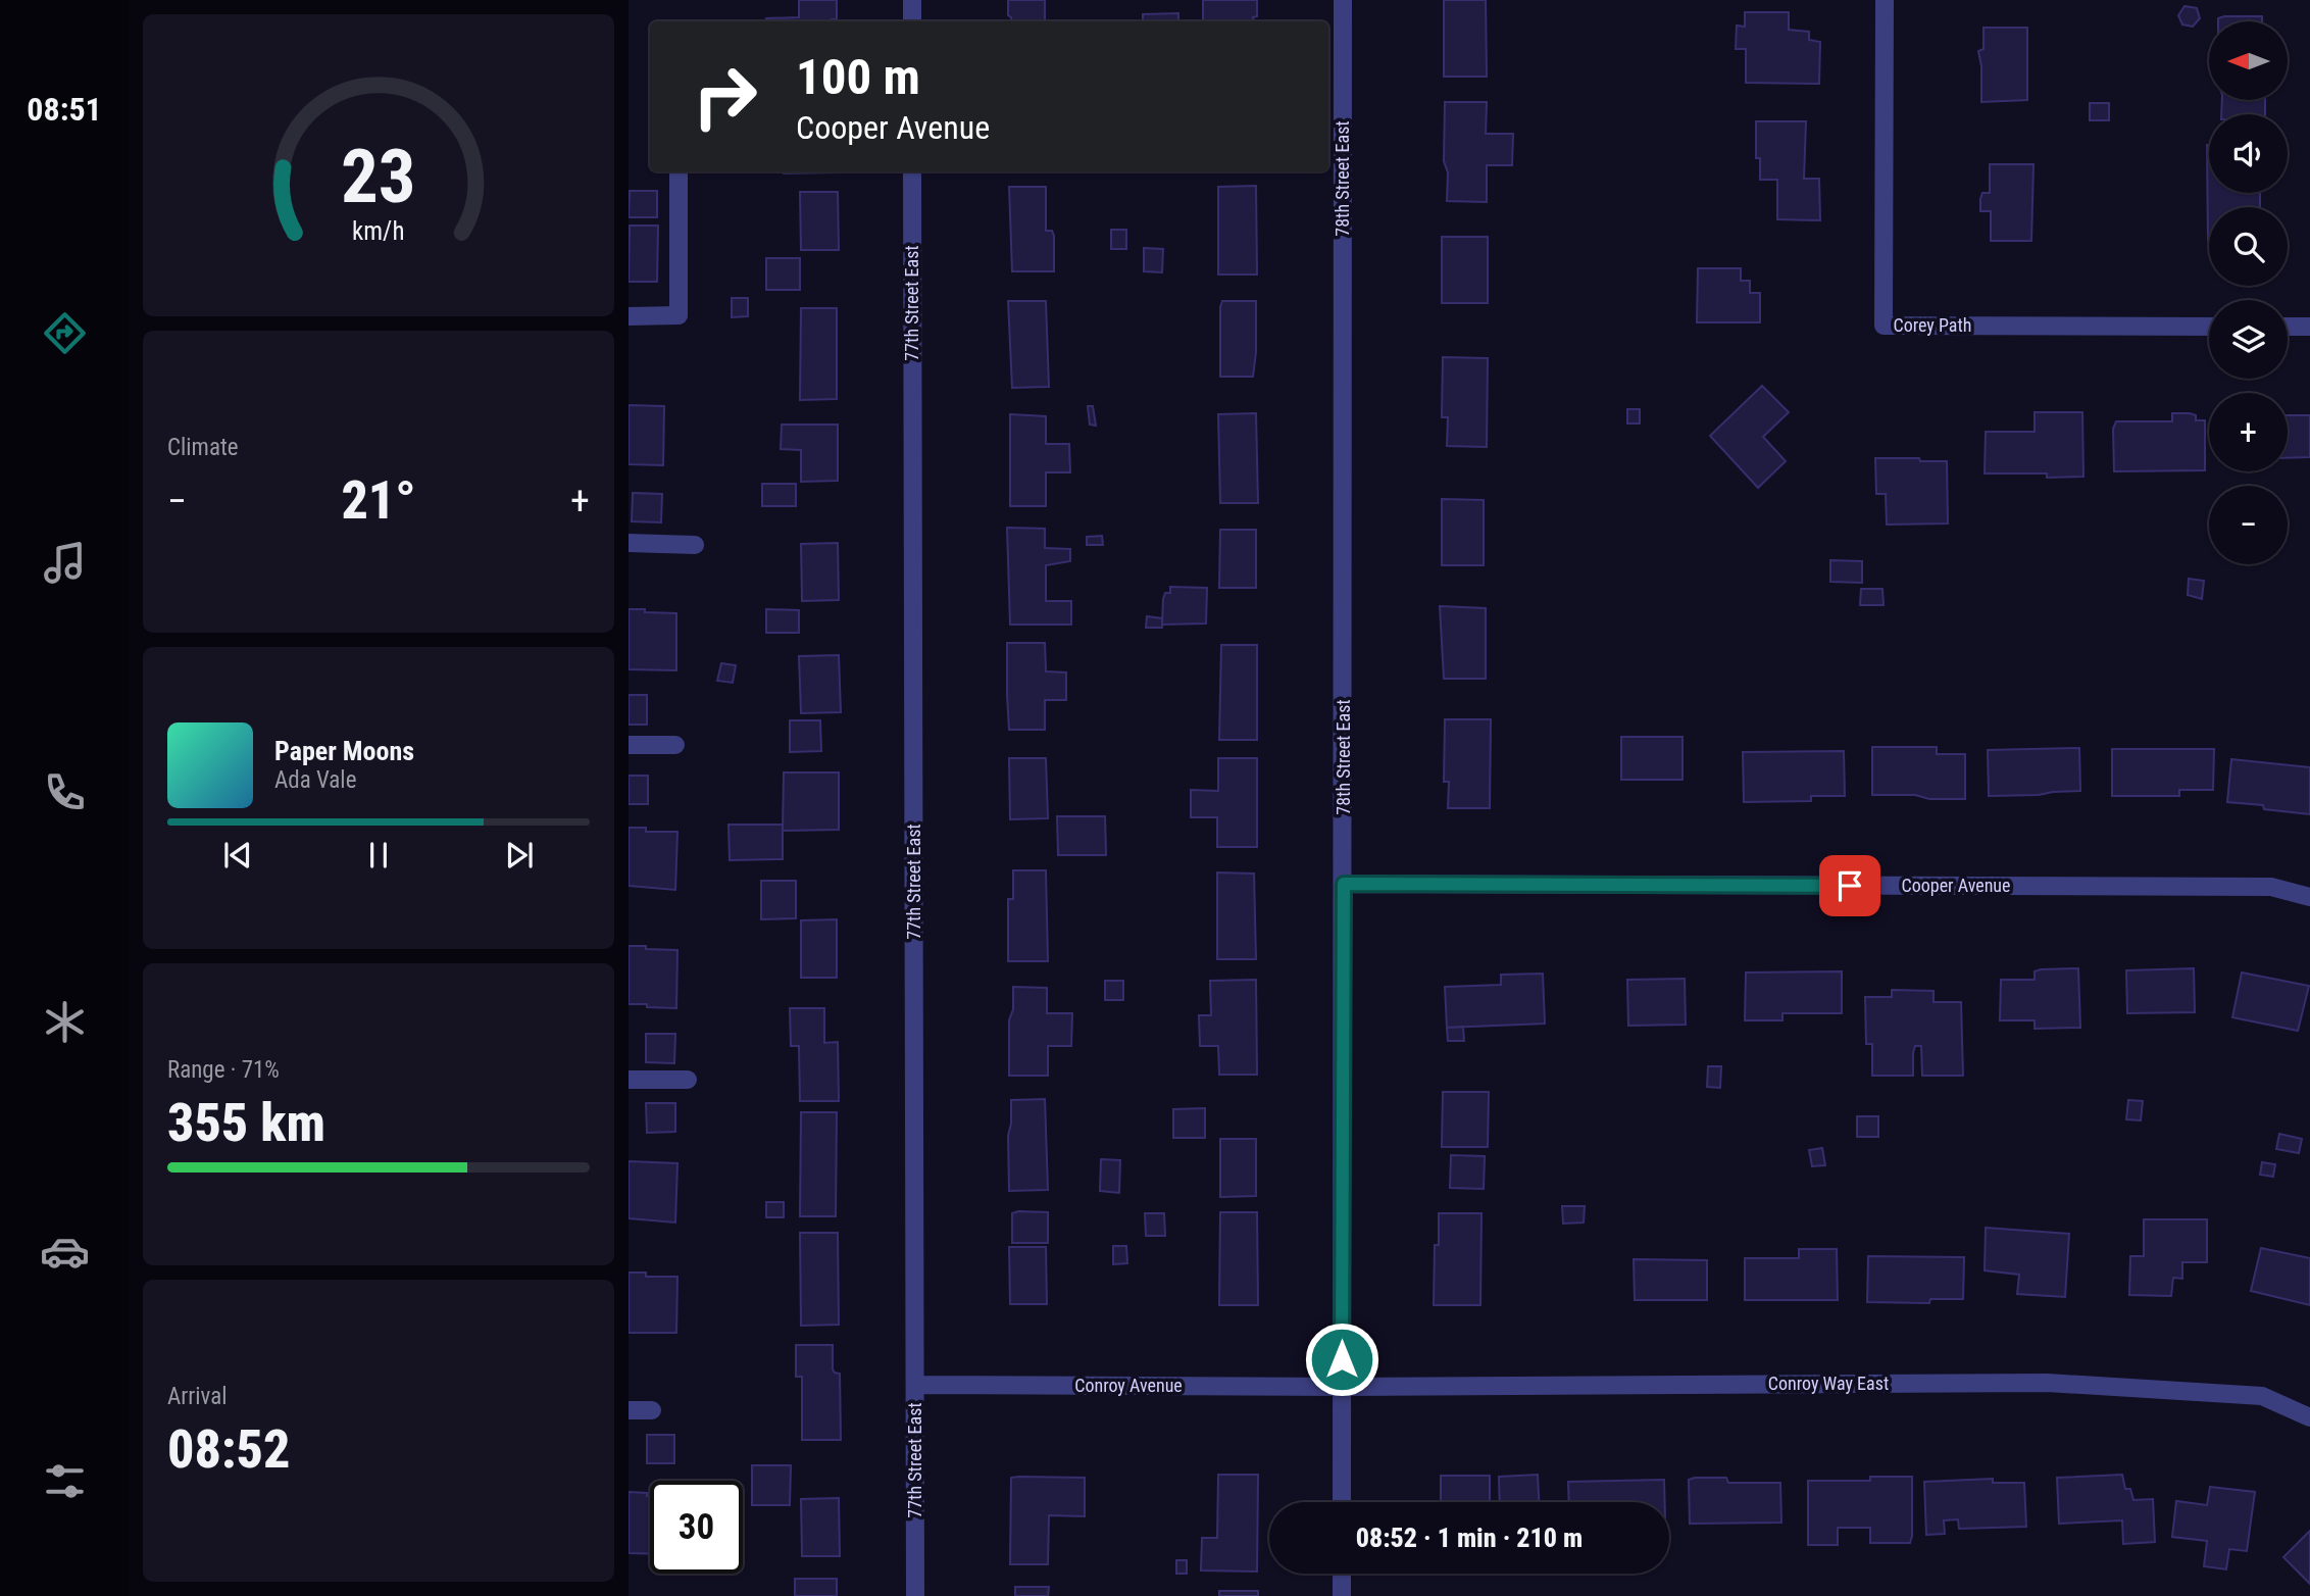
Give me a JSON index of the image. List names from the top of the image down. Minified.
{"streets":{"street":["78th Street East","77th Street East","Corey Path","Cooper Avenue","Conroy Way East","Conroy Avenue"]},"crossings":[["78th Street East","Cooper Avenue"],["78th Street East","Conroy Way East"],["78th Street East","Conroy Avenue"],["77th Street East","Conroy Avenue"],["Conroy Way East","Conroy Avenue"]],"north":"left","page":{"tabs":"08:51","map_buttons":["+","−"],"turn":["100 m","Cooper Avenue"],"tile":["Climate",["Range · 71%","355 km"],["Arrival","08:52"]],"heat":["−","21°","+"],"song":["Paper Moons","Ada Vale"],"limit":"30","trip":"08:52 · 1 min · 210 m","gauge":["23","km/h"]}}
